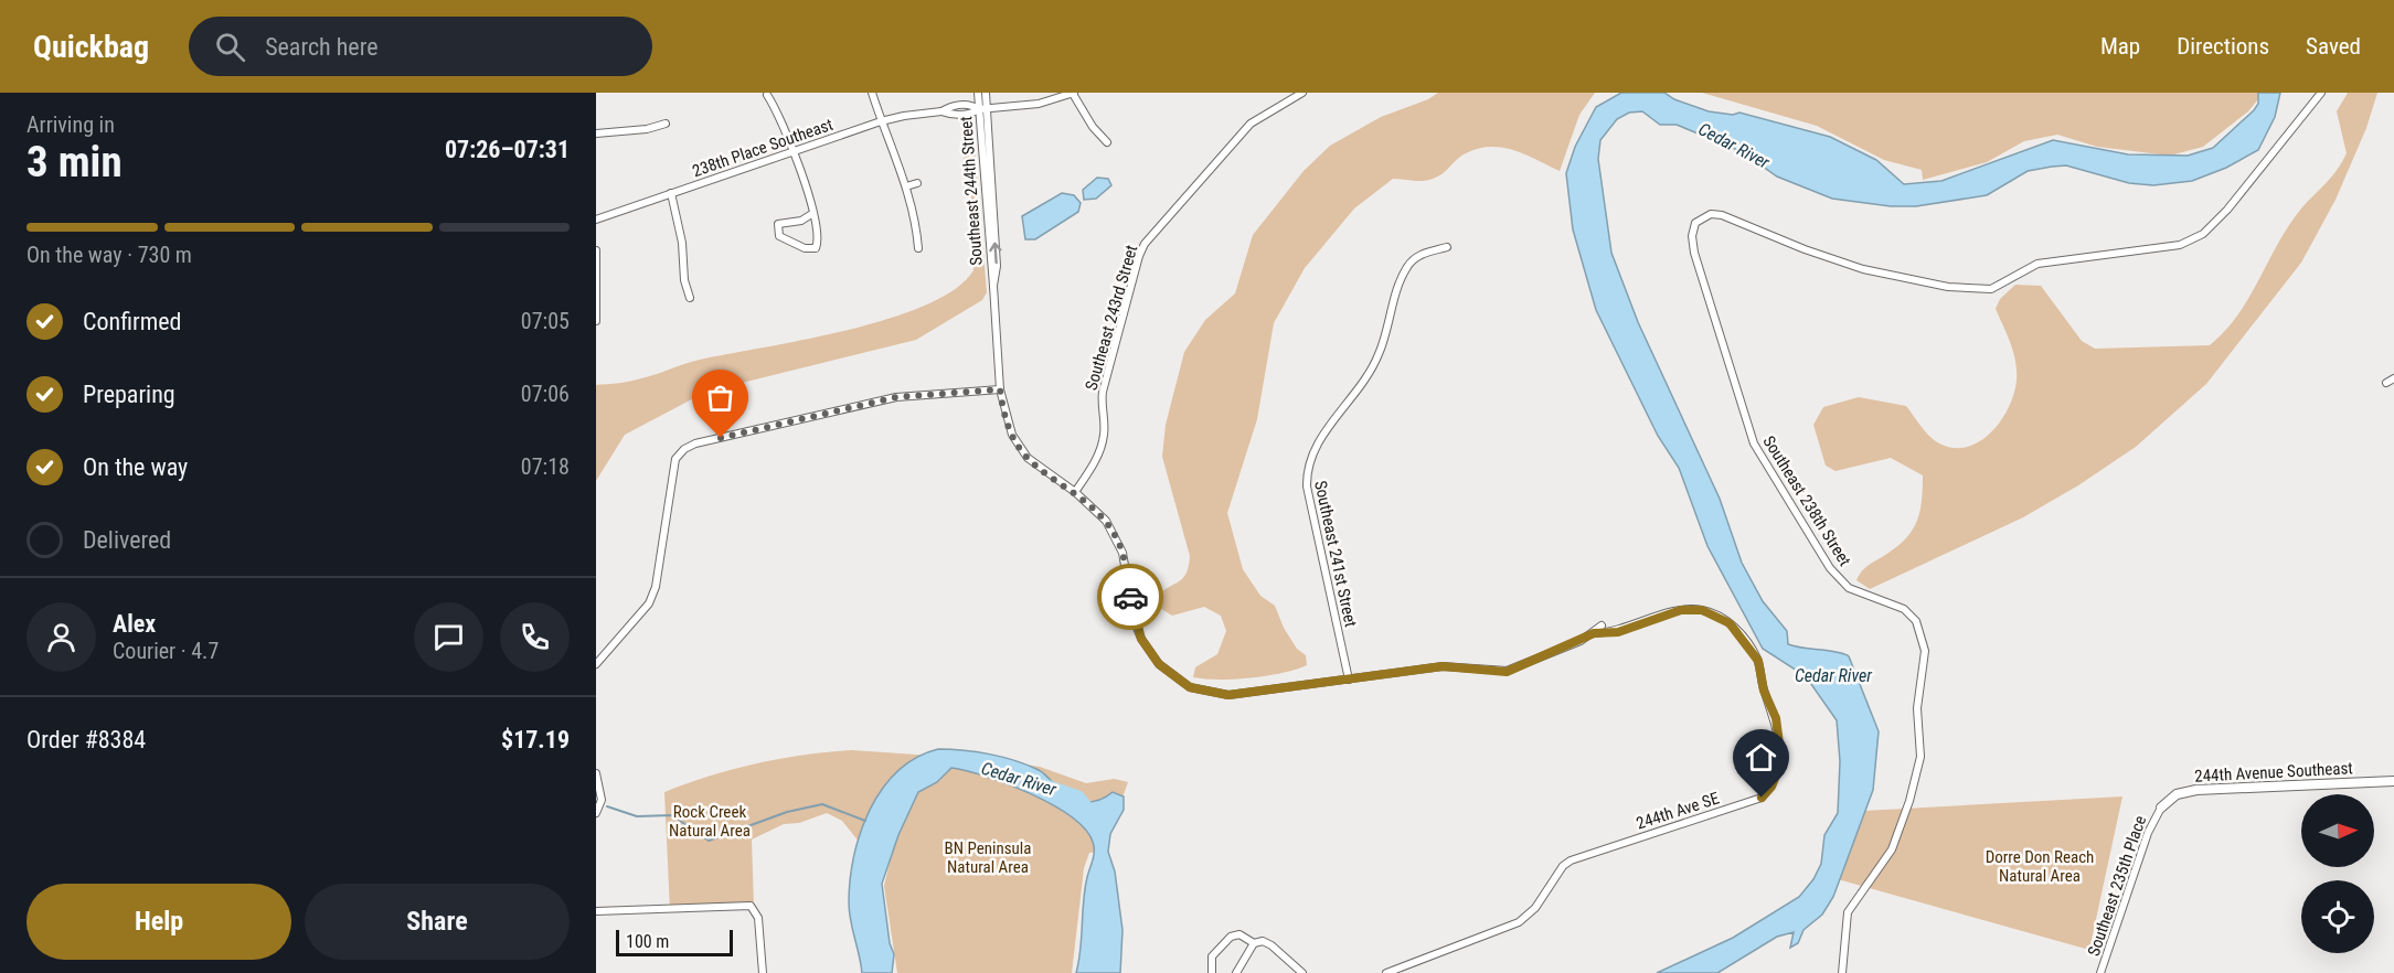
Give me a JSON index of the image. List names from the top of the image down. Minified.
{"streets":{"street":["238th Place Southeast","Southeast 244th Street","Southeast 243rd Street","Southeast 238th Street","Southeast 241st Street","244th Avenue Southeast","244th Ave SE","Southeast 235th Place"]},"crossings":[["238th Place Southeast","Southeast 244th Street"],["Southeast 244th Street","Southeast 243rd Street"],["244th Avenue Southeast","Southeast 235th Place"]],"water":["Cedar River"],"parks":["Rock Creek Natural Area","BN Peninsula Natural Area","Dorre Don Reach Natural Area"],"scale_bar":"100 m","north":"right","page":{"header":"Quickbag","search":"Search here","nav":["Map","Directions","Saved"],"heading":["3 min","Arriving in","07:26–07:31"],"panel":["Alex","Courier · 4.7","Order #8384","$17.19"],"bar":"On the way · 730 m","list":[["Confirmed","07:05"],["Preparing","07:06"],["On the way","07:18"],"Delivered"],"buttons":["Help","Share"],"scale":"100 m"}}
